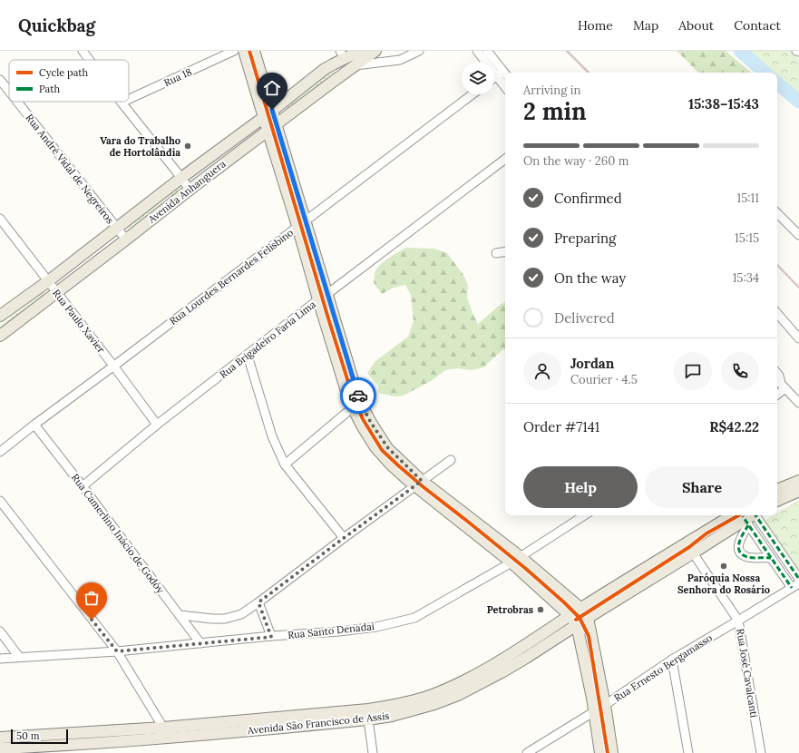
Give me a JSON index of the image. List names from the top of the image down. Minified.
{"streets":{"main road":["Avenida Anhanguera","Avenida São Francisco de Assis"],"street":["Rua 18","Rua André Vidal de Negreiros","Rua Lourdes Bernardes Felisbino","Rua Paulo Xavier","Rua Brigadeiro Faria Lima","Rua Camerlino Inácio de Godóy","Rua Santo Denadai","Rua Ernesto Bergamasso","Rua José Cavalcanti"]},"crossings":[["Rua André Vidal de Negreiros","Avenida Anhanguera"],["Avenida Anhanguera","Rua Paulo Xavier"],["Rua Lourdes Bernardes Felisbino","Rua Paulo Xavier"],["Rua Lourdes Bernardes Felisbino","Rua Camerlino Inácio de Godóy"],["Rua Paulo Xavier","Rua Brigadeiro Faria Lima"],["Rua Brigadeiro Faria Lima","Rua Camerlino Inácio de Godóy"],["Rua Camerlino Inácio de Godóy","Rua Santo Denadai"],["Rua Ernesto Bergamasso","Rua José Cavalcanti"],["Rua José Cavalcanti","Avenida São Francisco de Assis"]],"places":["Vara do Trabalho de Hortolândia","Paróquia Nossa Senhora do Rosário","Petrobras"],"legend":["Cycle path","Path"],"scale_bar":"50 m","page":{"header":"Quickbag","nav":["Home","Map","About","Contact"],"heading":["2 min","Arriving in","15:38–15:43"],"panel":["Jordan","Courier · 4.5","Order #7141","R$42.22"],"bar":"On the way · 260 m","list":[["Confirmed","15:11"],["Preparing","15:15"],["On the way","15:34"],"Delivered"],"buttons":["Help","Share"],"scale":"50 m"}}
